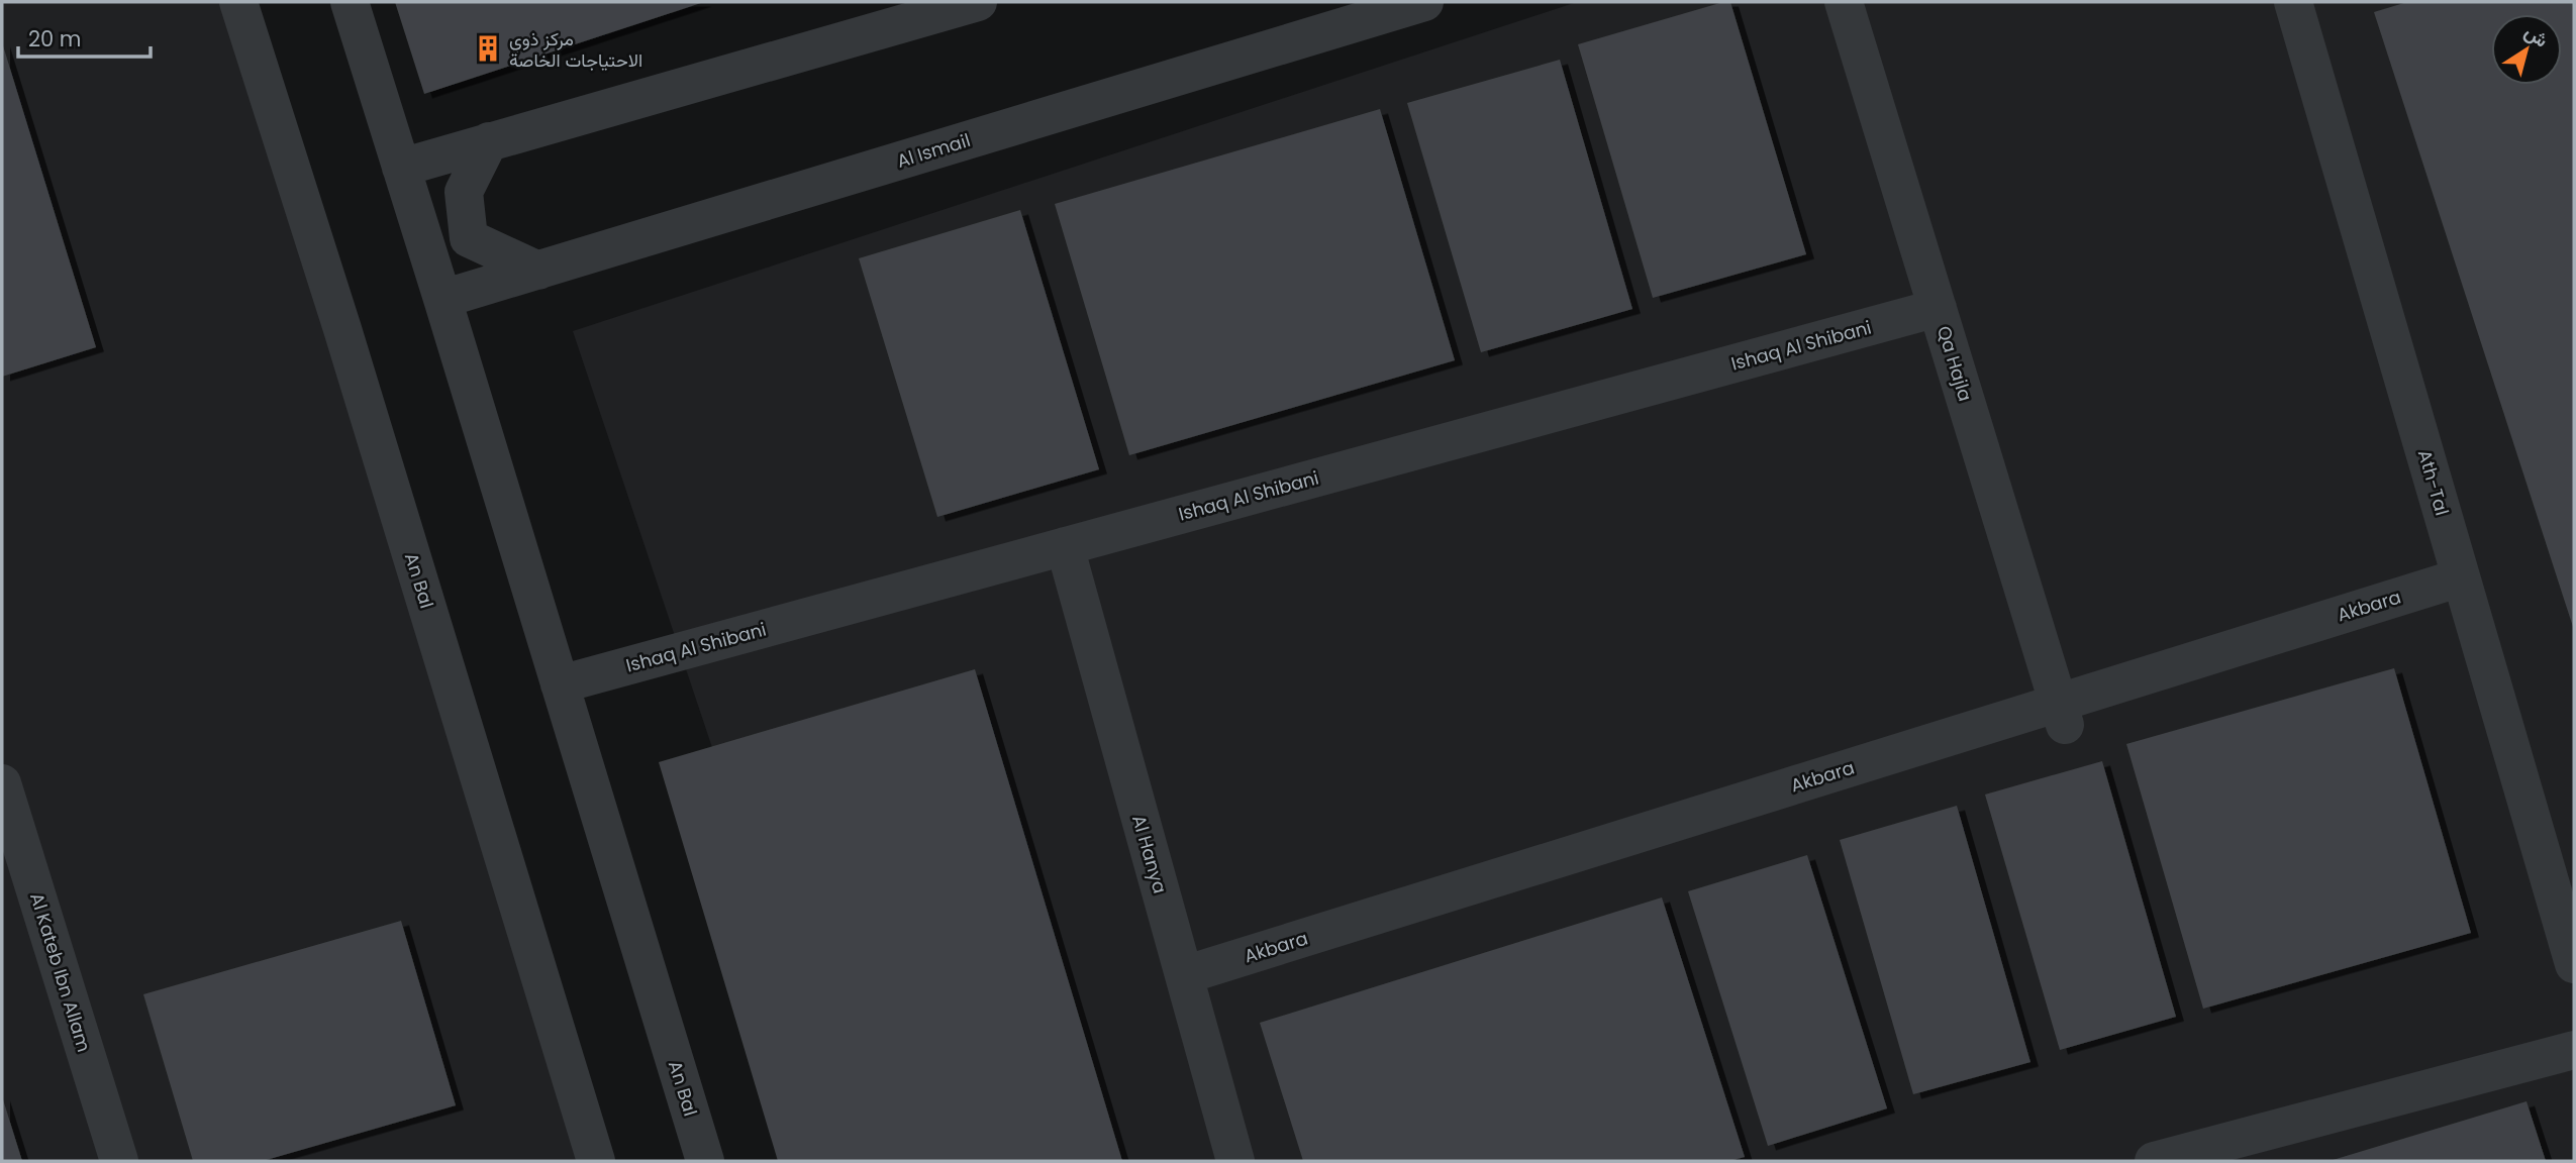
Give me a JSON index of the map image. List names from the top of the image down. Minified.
{"streets":{"street":["Al Ismail","Ishaq Al Shibani","Qa Hajla","Ath-Tal","An Bal","Akbara","Al Hanya","Al Kateb Ibn Allam"]},"crossings":[["Al Ismail","An Bal"],["Ishaq Al Shibani","Qa Hajla"],["Ishaq Al Shibani","An Bal"],["Ishaq Al Shibani","Al Hanya"],["Qa Hajla","Akbara"],["Ath-Tal","Akbara"],["Akbara","Al Hanya"]],"places":{"building":["مركز ذوي الاحتياجات الخاصة"]},"scale_bar":"20 m","north":"top right"}
